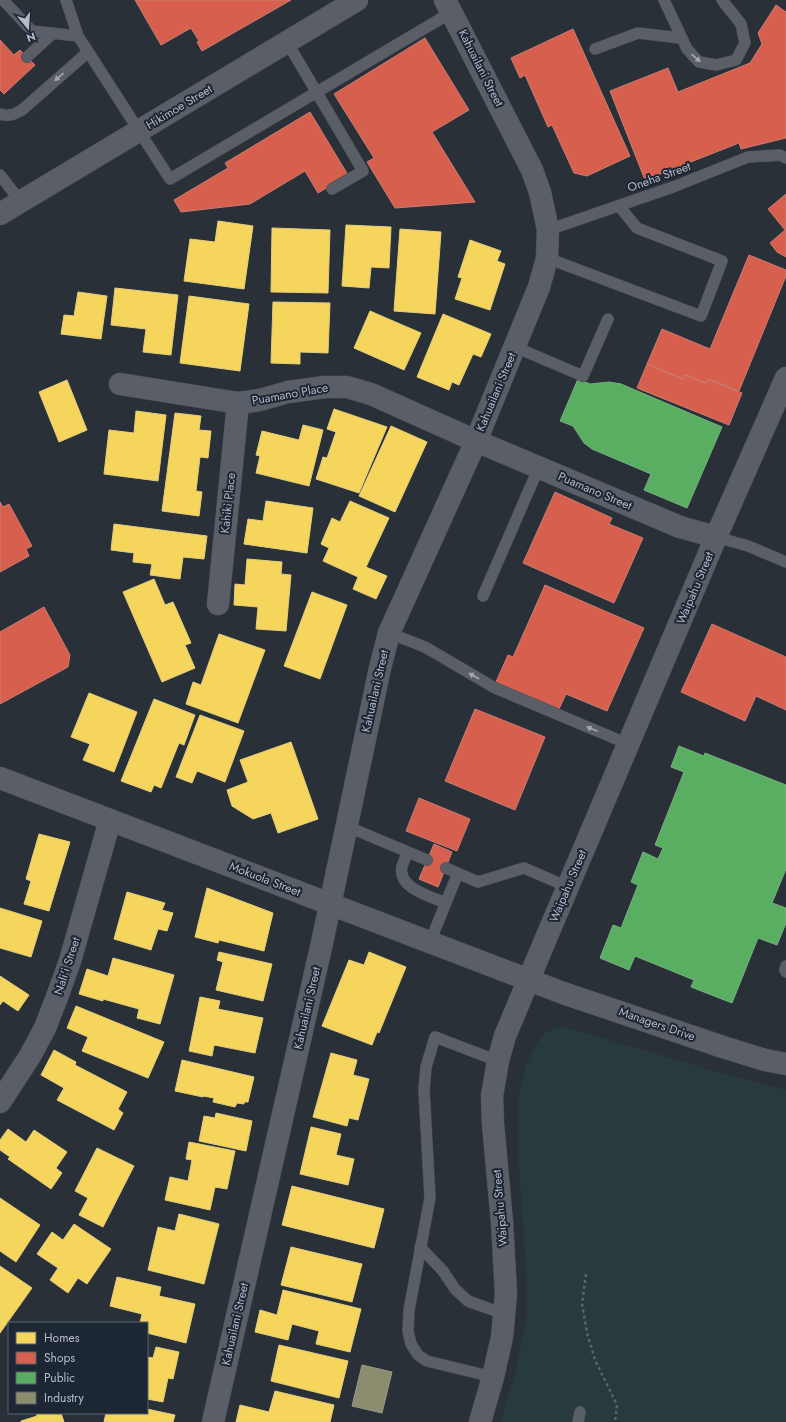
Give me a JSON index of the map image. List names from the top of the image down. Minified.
{"streets":{"street":["Kahuailani Street","Hikimoe Street","Puamano Place","Puamano Street","Kahiki Place","Waipahu Street","Mokuola Street","Nali'i Street","Managers Drive"],"lane":["Oneha Street"]},"crossings":[["Kahuailani Street","Oneha Street"],["Kahuailani Street","Puamano Place"],["Kahuailani Street","Puamano Street"],["Kahuailani Street","Mokuola Street"],["Puamano Place","Puamano Street"],["Puamano Place","Kahiki Place"],["Puamano Street","Waipahu Street"],["Waipahu Street","Mokuola Street"],["Waipahu Street","Managers Drive"],["Mokuola Street","Nali'i Street"],["Mokuola Street","Managers Drive"]],"legend":["Homes","Shops","Public","Industry"],"north":"bottom"}
